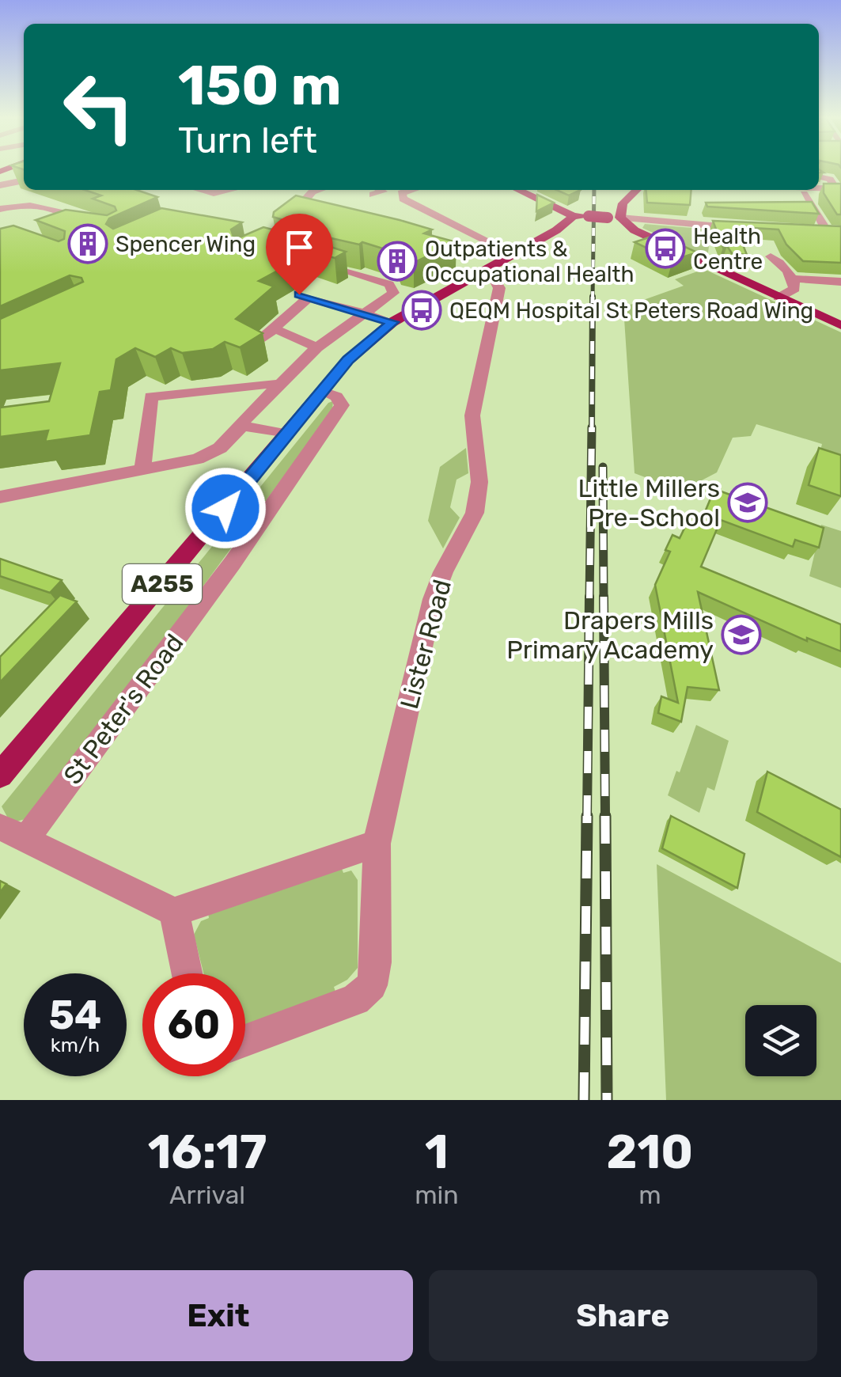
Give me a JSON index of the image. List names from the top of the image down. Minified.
{"streets":{"main road":["A255","St Peter's Road"],"street":["Lister Road"]},"crossings":[["Lister Road","St Peter's Road"]],"places":{"building":["Spencer Wing","Outpatients & Occupational Health"],"bus stop":["Health Centre","QEQM Hospital St Peters Road Wing"],"school or university":["Little Millers Pre-School","Drapers Mills Primary Academy"]},"page":{"turn":["150 m","Turn left"],"speed":"54 km/h","limit":"60","eta":["16:17","Arrival","1","min","210","m"],"buttons":["Exit","Share"]}}
